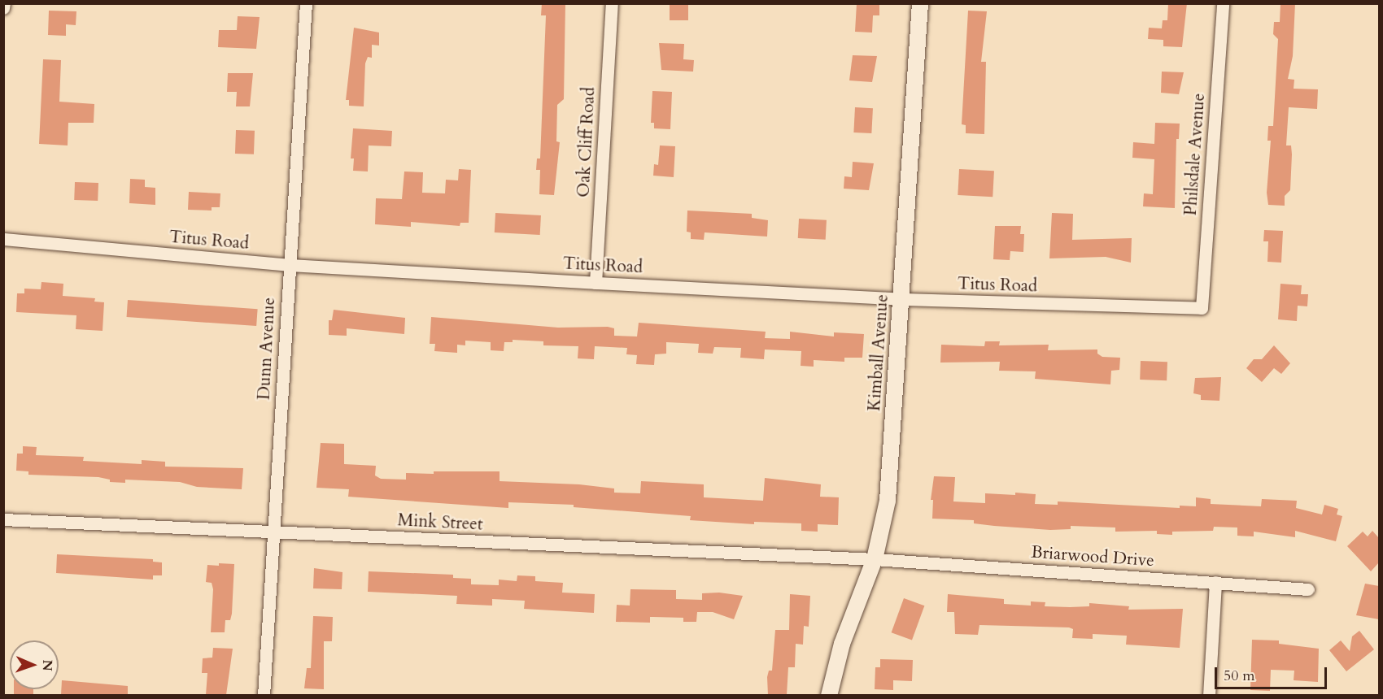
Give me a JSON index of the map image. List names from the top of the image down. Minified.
{"streets":{"street":["Oak Cliff Road","Philsdale Avenue","Titus Road","Dunn Avenue","Kimball Avenue","Mink Street","Briarwood Drive"]},"crossings":[["Oak Cliff Road","Titus Road"],["Philsdale Avenue","Titus Road"],["Titus Road","Dunn Avenue"],["Titus Road","Kimball Avenue"],["Dunn Avenue","Mink Street"],["Kimball Avenue","Mink Street"],["Kimball Avenue","Briarwood Drive"],["Mink Street","Briarwood Drive"]],"scale_bar":"50 m","north":"right"}
